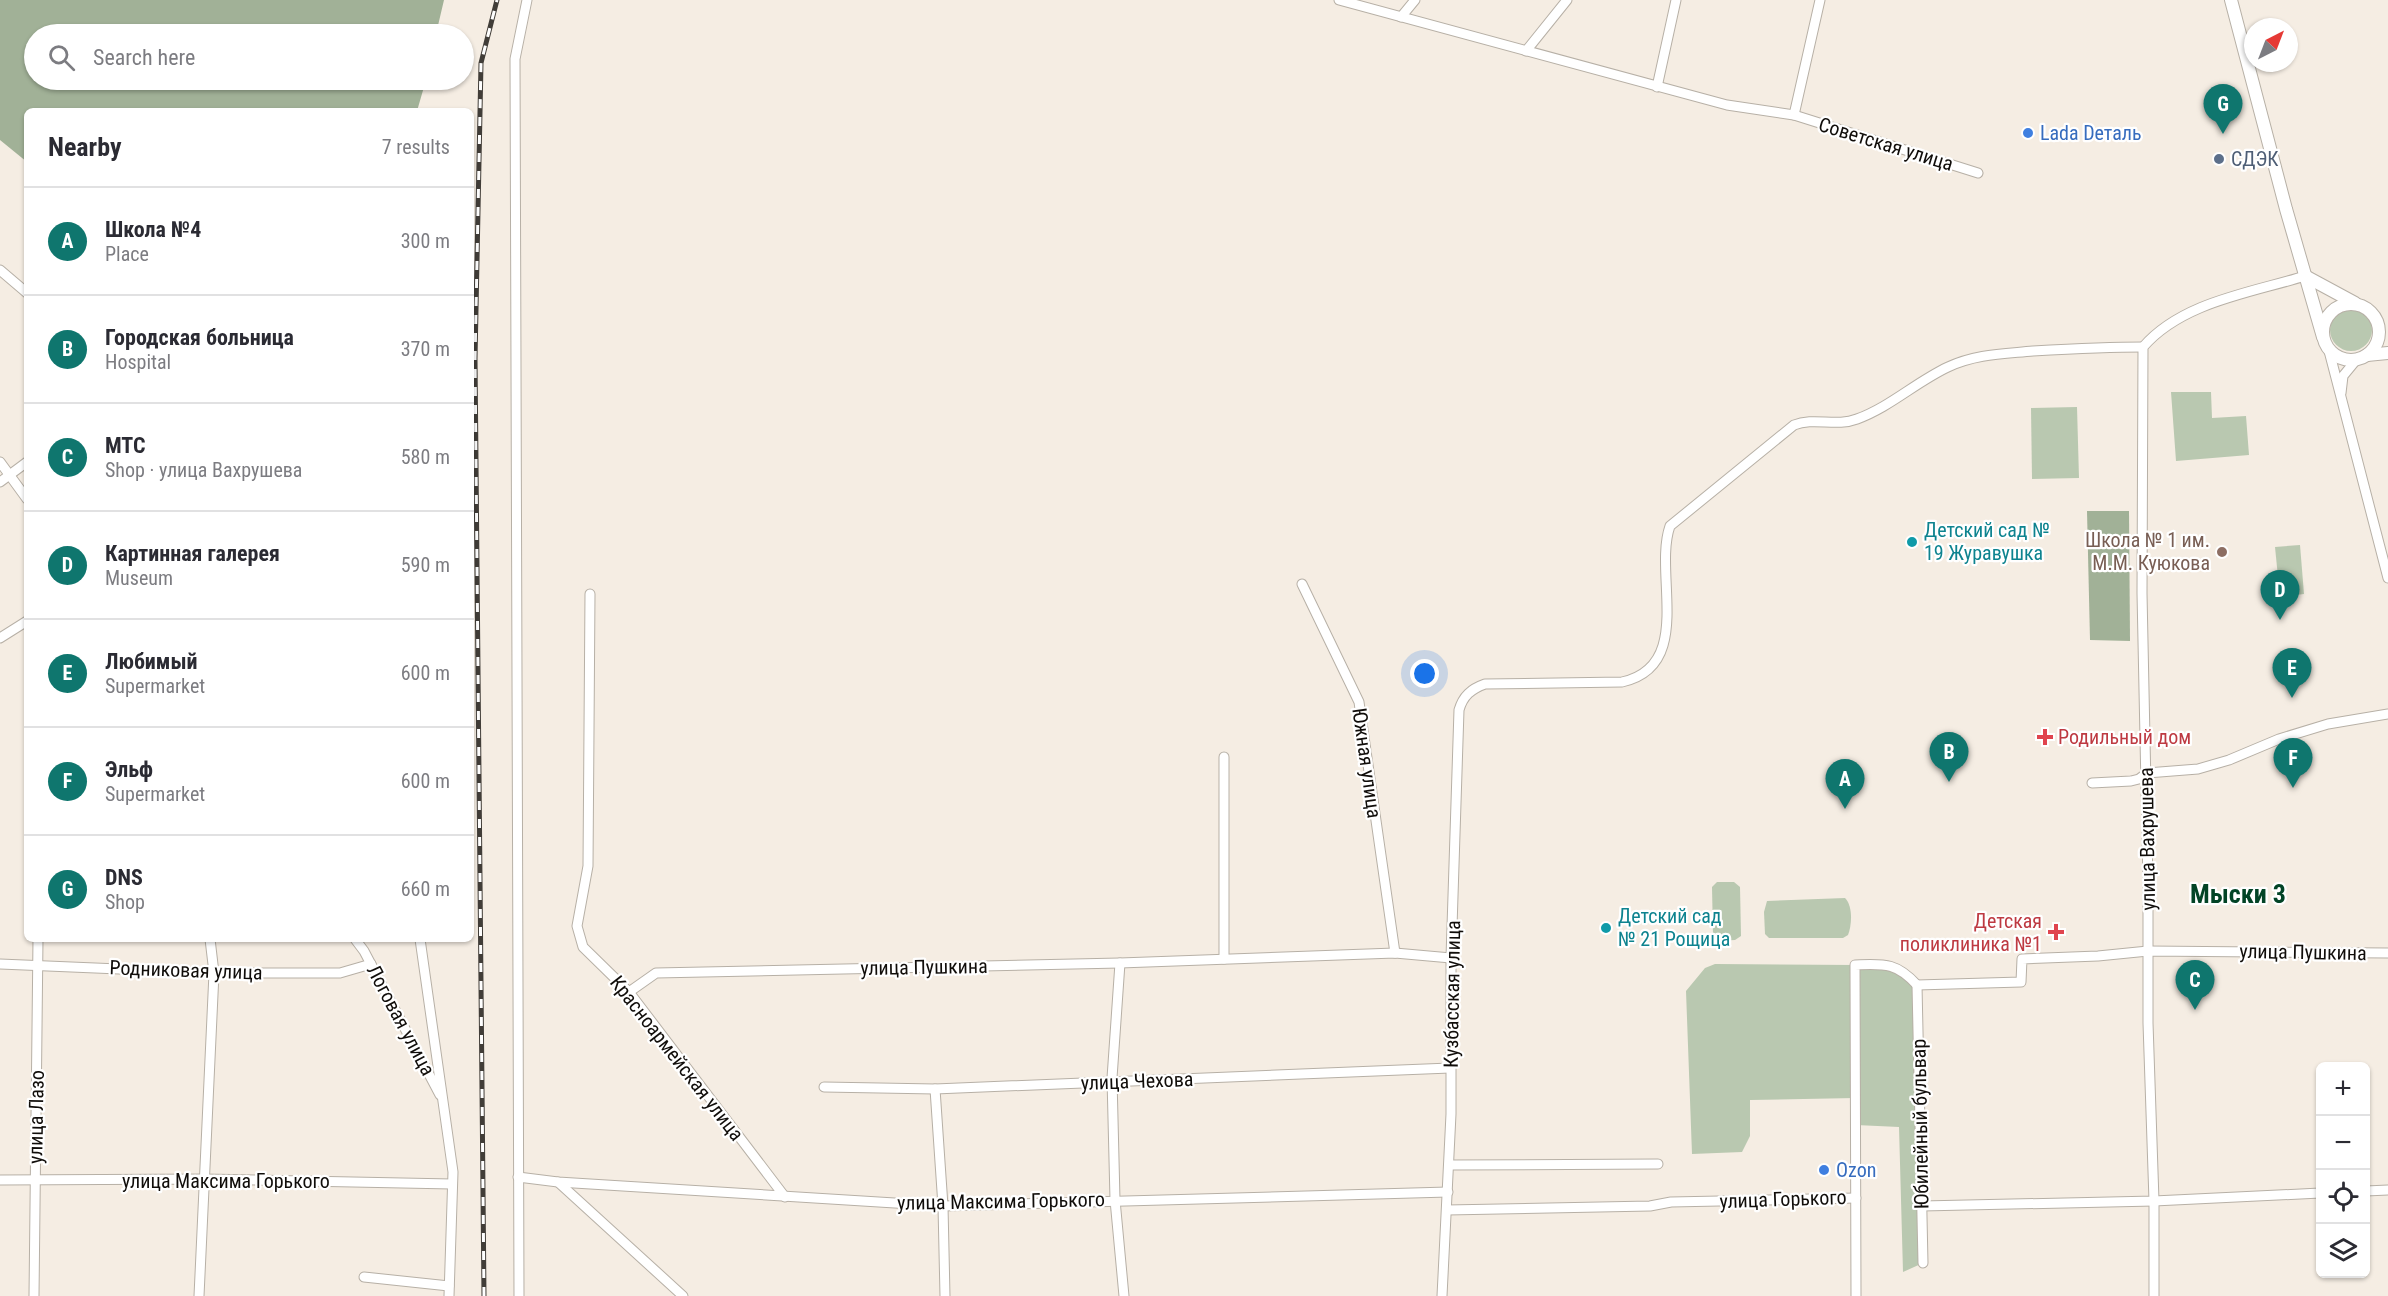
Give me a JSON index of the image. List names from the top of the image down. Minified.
{"streets":{"street":["Советская улица","Южная улица","улица Вахрушева","улица Пушкина","Родниковая улица","Кузбасская улица","Логовая улица","Красноармейская улица","улица Чехова","улица Лазо","Юбилейный бульвар","улица Максима Горького","улица Горького"]},"crossings":[["Южная улица","улица Пушкина"],["улица Вахрушева","улица Пушкина"],["улица Вахрушева","Кузбасская улица"],["улица Пушкина","Кузбасская улица"],["улица Пушкина","Красноармейская улица"],["улица Пушкина","Юбилейный бульвар"],["улица Пушкина","улица Горького"],["Родниковая улица","Логовая улица"],["Родниковая улица","улица Лазо"],["Кузбасская улица","улица Чехова"],["Кузбасская улица","улица Максима Горького"],["Кузбасская улица","улица Горького"],["Красноармейская улица","улица Максима Горького"],["улица Лазо","улица Максима Горького"],["Юбилейный бульвар","улица Горького"]],"districts":["Мыски 3"],"places":{"other":["Lada Dеталь","СДЭК","Детский сад № 19 Журавушка","Школа № 1 им. М.М. Куюкова","Детский сад № 21 Рощица","Ozon"],"health":["Родильный дом","Детская поликлиника №1"]},"north":"top right","page":{"search":"Search here","pins":["G","D","E","B","F","A","C"],"heading":["Nearby","7 results"],"list":[{"mark":"A","name":"Школа №4","note":"Place","value":"300 m"},{"mark":"B","name":"Городская больница","note":"Hospital","value":"370 m"},{"mark":"C","name":"МТС","note":"Shop · улица Вахрушева","value":"580 m"},{"mark":"D","name":"Картинная галерея","note":"Museum","value":"590 m"},{"mark":"E","name":"Любимый","note":"Supermarket","value":"600 m"},{"mark":"F","name":"Эльф","note":"Supermarket","value":"600 m"},{"mark":"G","name":"DNS","note":"Shop","value":"660 m"}],"map_buttons":["+","−"]}}
